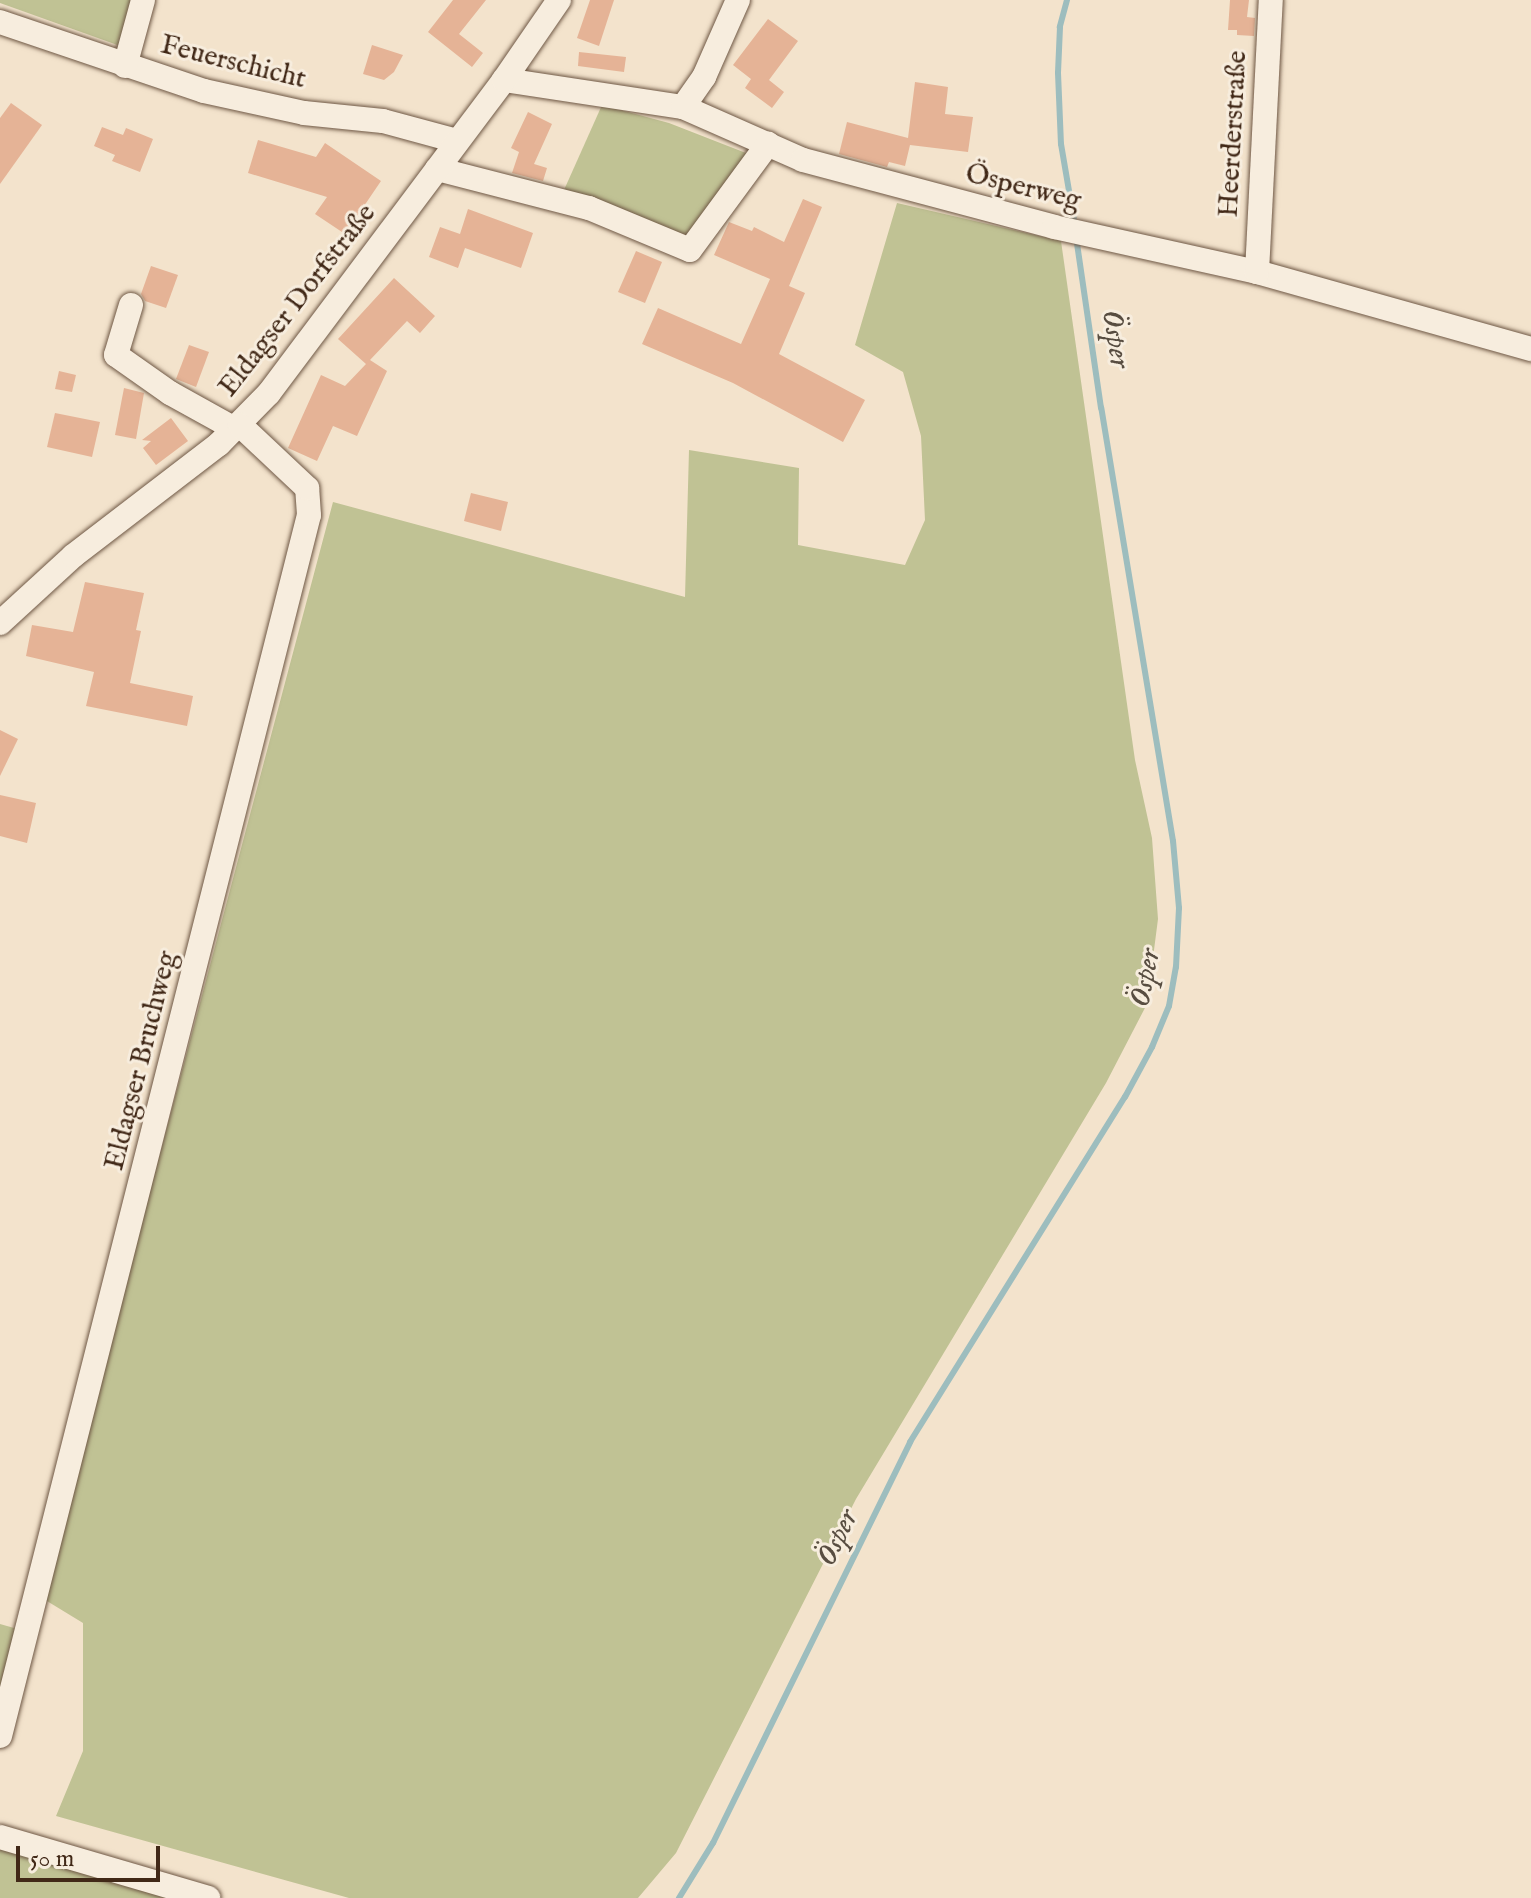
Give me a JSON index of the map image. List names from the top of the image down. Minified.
{"streets":{"street":["Feuerschicht","Heerderstraße","Ösperweg","Eldagser Dorfstraße","Eldagser Bruchweg"]},"crossings":[["Feuerschicht","Eldagser Dorfstraße"],["Heerderstraße","Ösperweg"],["Ösperweg","Eldagser Dorfstraße"],["Eldagser Dorfstraße","Eldagser Bruchweg"]],"water":["Ösper"],"scale_bar":"50 m"}
